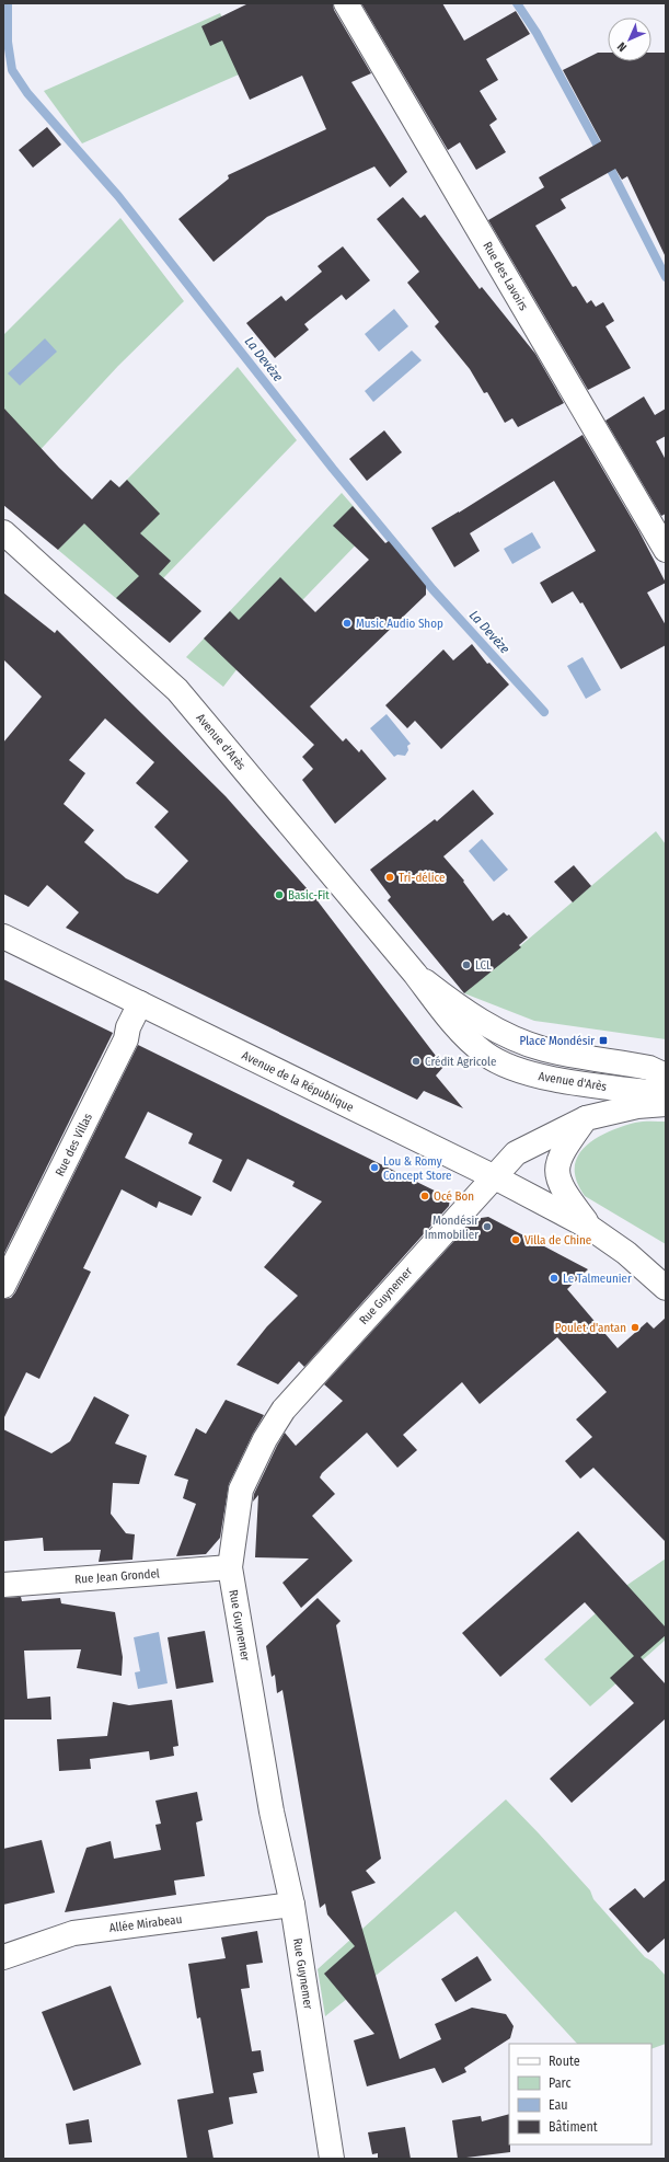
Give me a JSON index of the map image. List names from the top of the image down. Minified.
{"streets":{"street":["Rue des Lavoirs","Avenue d'Arès","Avenue de la République","Rue des Villas","Rue Guynemer","Rue Jean Grondel","Allée Mirabeau"]},"crossings":[["Avenue de la République","Rue des Villas"],["Avenue de la République","Rue Guynemer"],["Rue Guynemer","Rue Jean Grondel"],["Rue Guynemer","Allée Mirabeau"]],"water":["La Devèze"],"places":{"other":["Music Audio Shop","Tri-délice","Basic-Fit","LCL","Crédit Agricole","Lou & Romy Concept Store","Océ Bon","Mondésir Immobilier","Villa de Chine","Le Talmeunier","Poulet d'antan"],"transit":["Place Mondésir"]},"legend":["Route","Parc","Eau","Bâtiment"],"north":"bottom left"}
